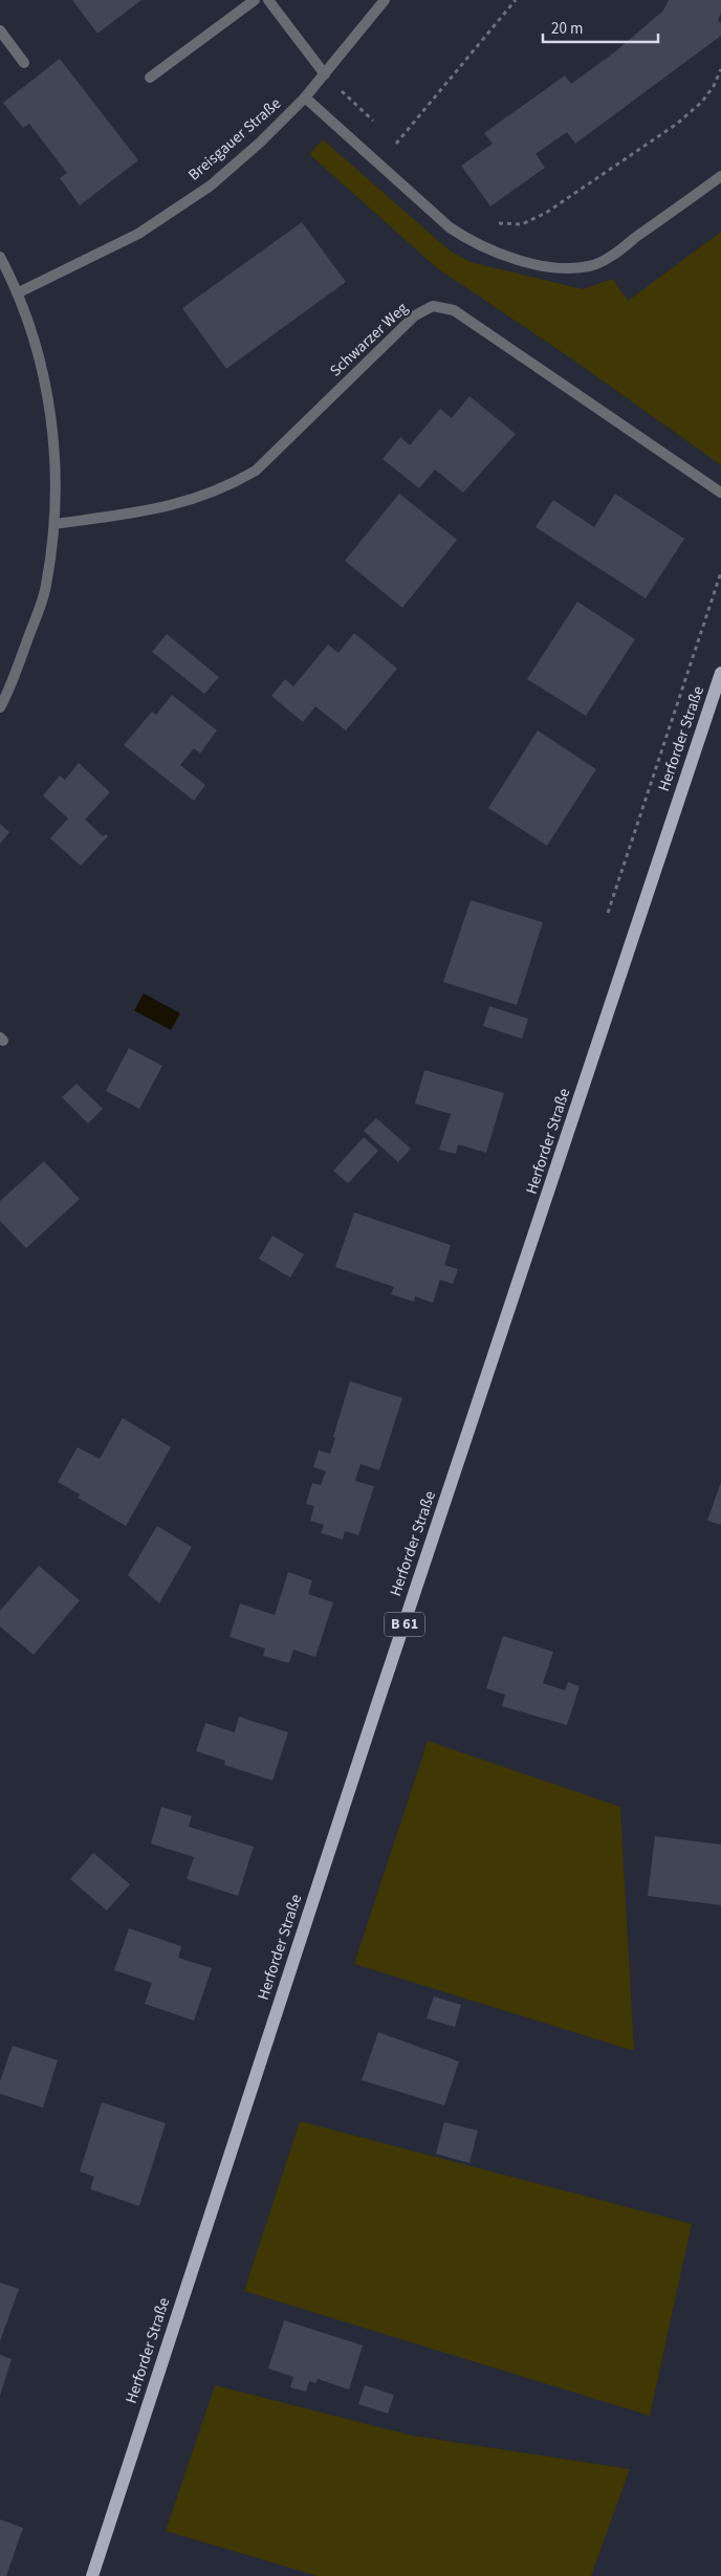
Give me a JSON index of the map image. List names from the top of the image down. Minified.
{"streets":{"main road":["Herforder Straße","B 61"],"street":["Breisgauer Straße","Schwarzer Weg"]},"scale_bar":"20 m"}
